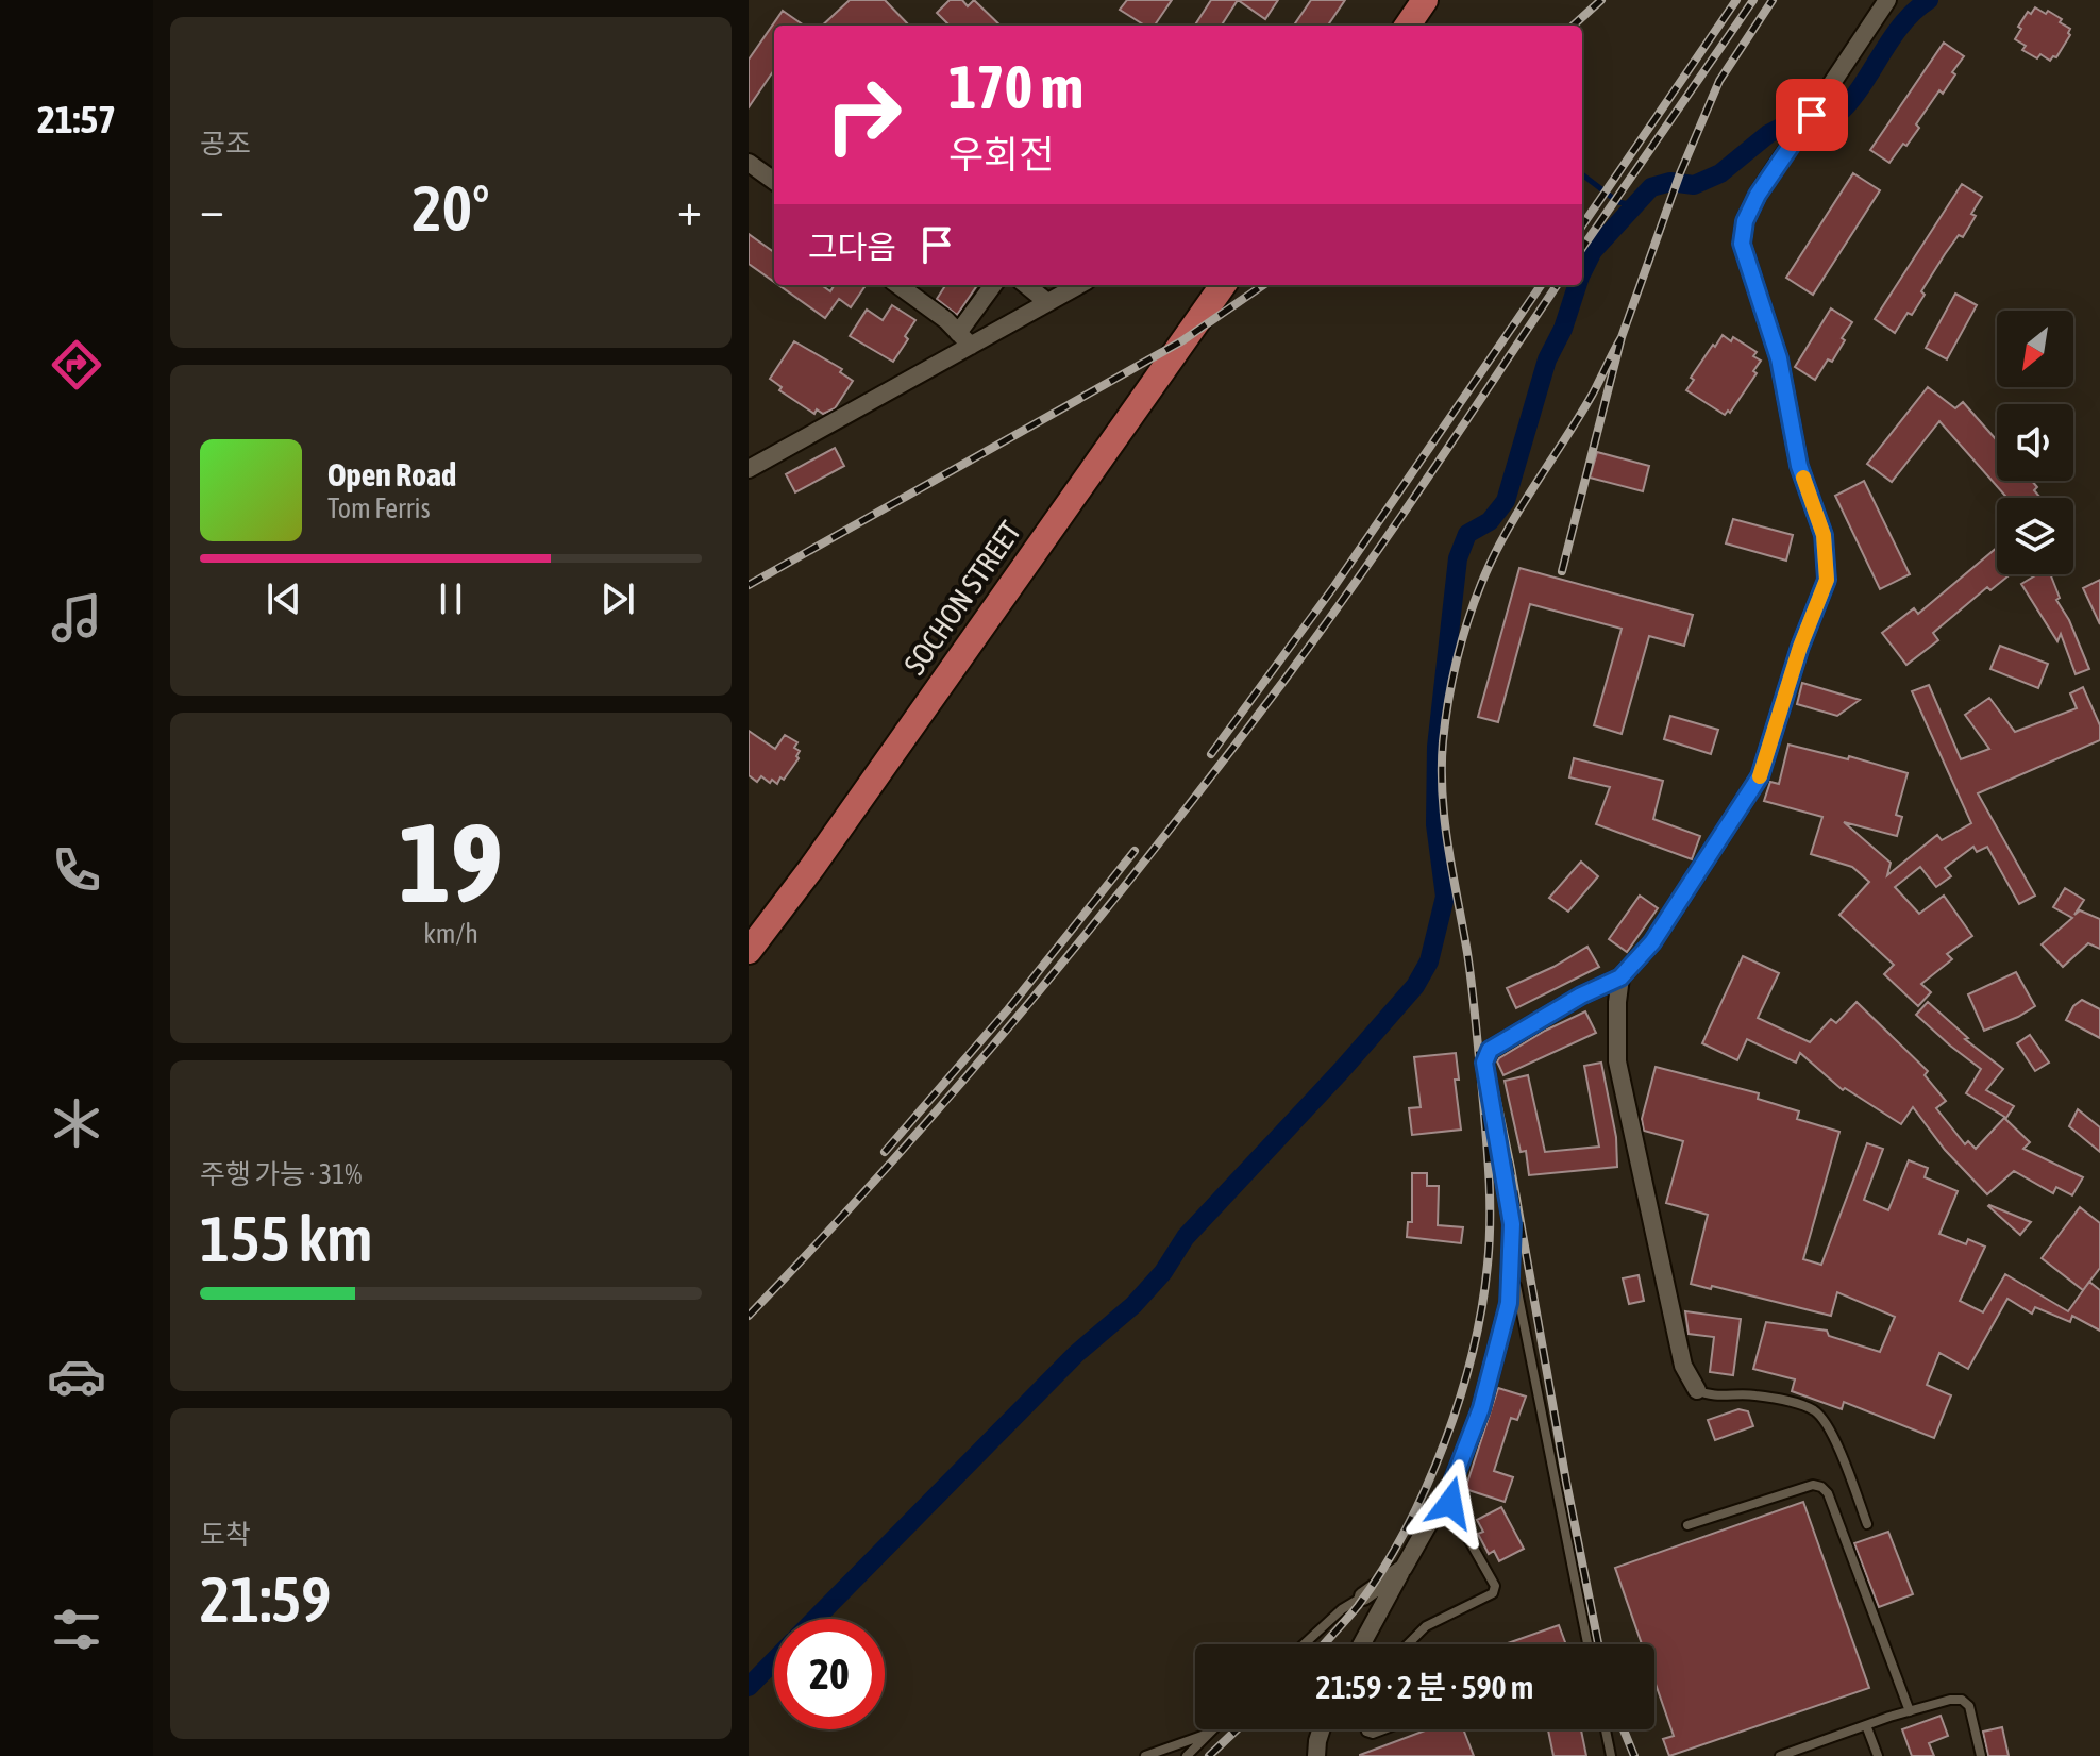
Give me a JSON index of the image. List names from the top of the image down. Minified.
{"streets":{"main road":["SOCHON STREET"]},"north":"bottom left","page":{"tabs":"21:57","tile":["공조",["19","km/h"],["주행 가능 · 31%","155 km"],["도착","21:59"]],"turn":["170 m","우회전"],"heat":["−","20°","+"],"then":"그다음","song":["Open Road","Tom Ferris"],"limit":"20","trip":"21:59 · 2 분 · 590 m"}}
